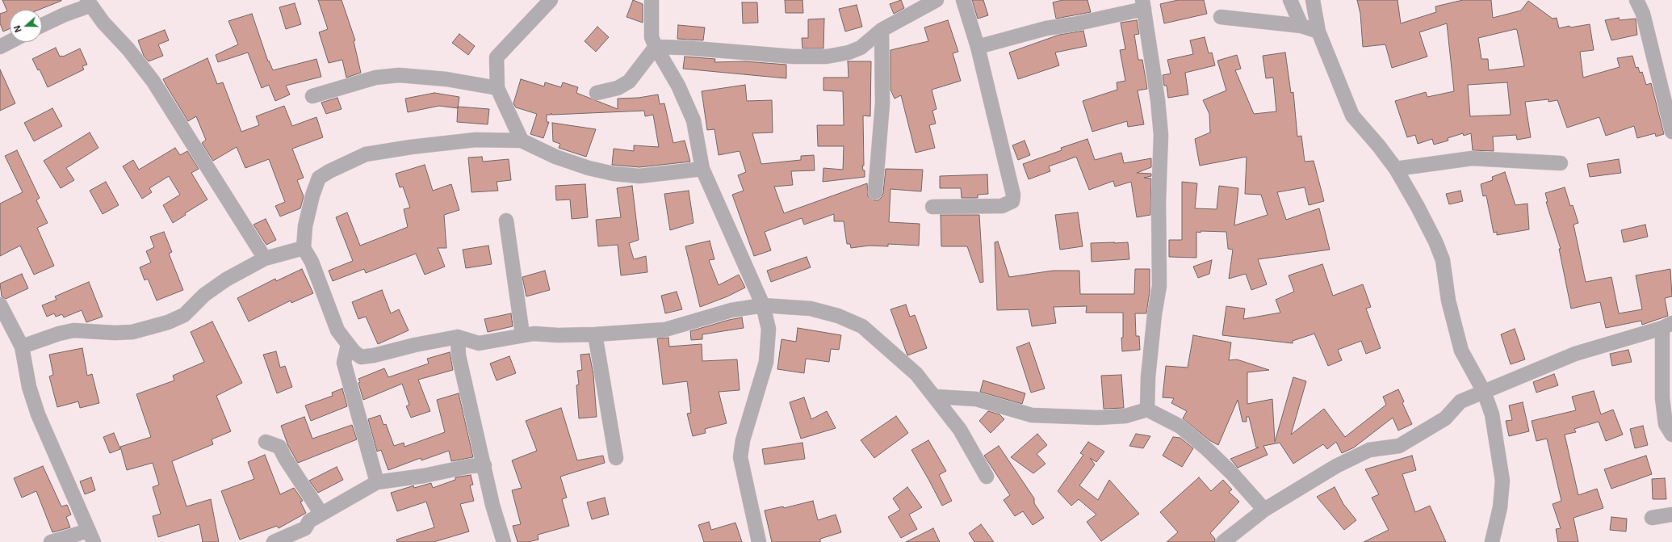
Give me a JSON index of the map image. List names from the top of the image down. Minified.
{"north":"left"}
